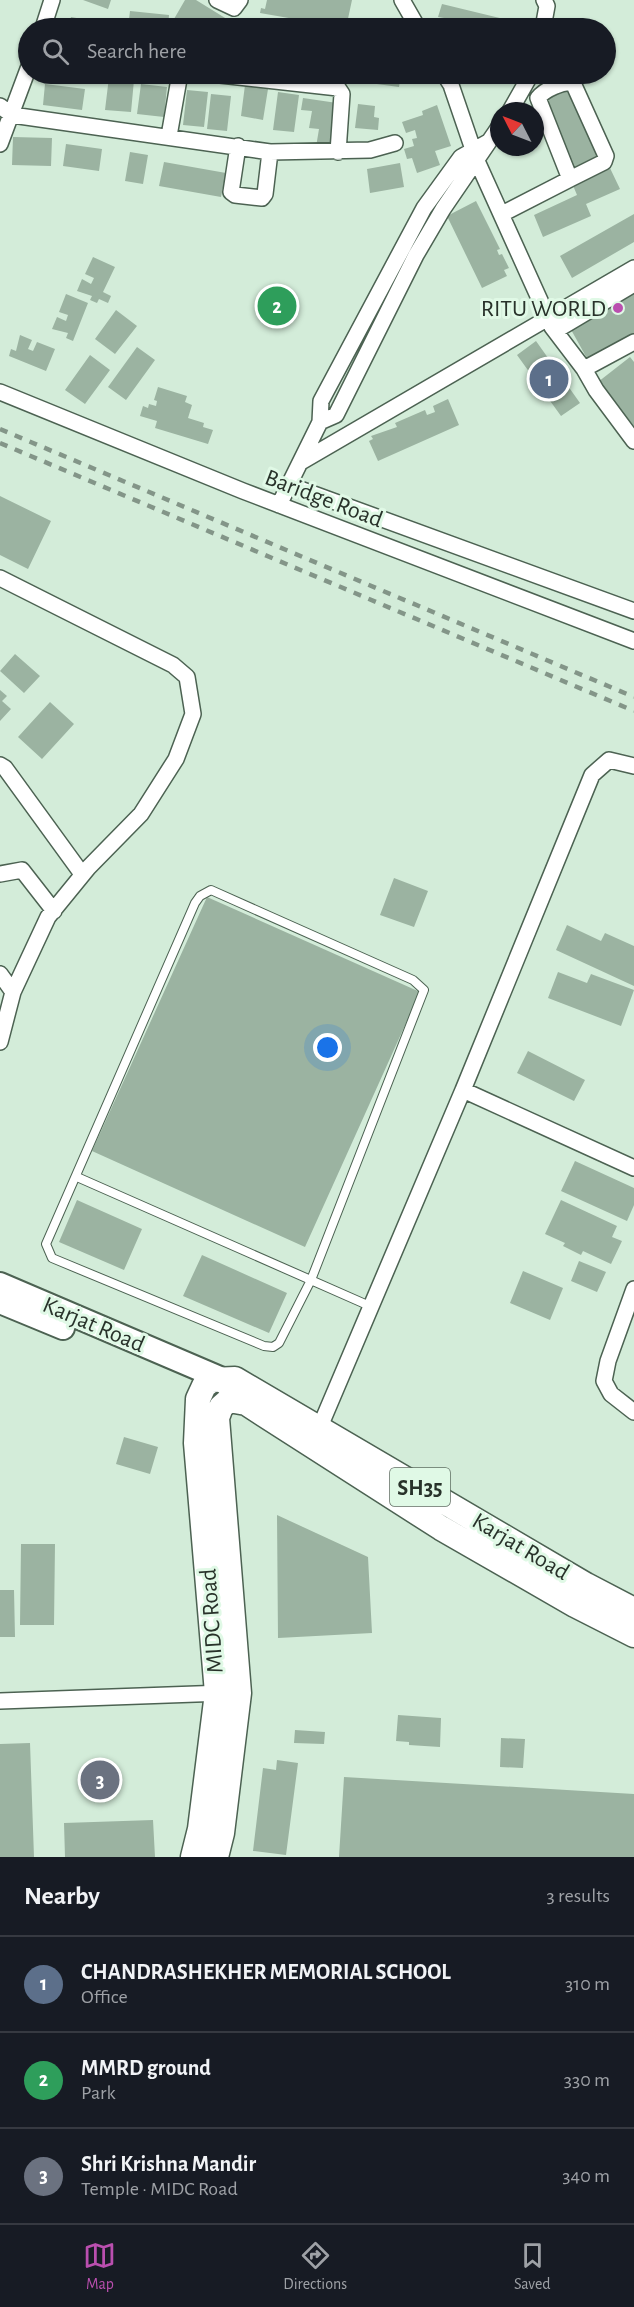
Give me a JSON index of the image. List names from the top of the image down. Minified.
{"streets":{"main road":["Karjat Road","SH35","MIDC Road"],"street":["Baridge Road"]},"crossings":[["Karjat Road","MIDC Road"]],"places":["RITU WORLD"],"north":"top left","page":{"search":"Search here","pins":["2","1","3"],"heading":["Nearby","3 results"],"list":[{"mark":"1","name":"CHANDRASHEKHER MEMORIAL SCHOOL","note":"Office","value":"310 m"},{"mark":"2","name":"MMRD ground","note":"Park","value":"330 m"},{"mark":"3","name":"Shri Krishna Mandir","note":"Temple · MIDC Road","value":"340 m"}],"nav":["Map","Directions","Saved"]}}
